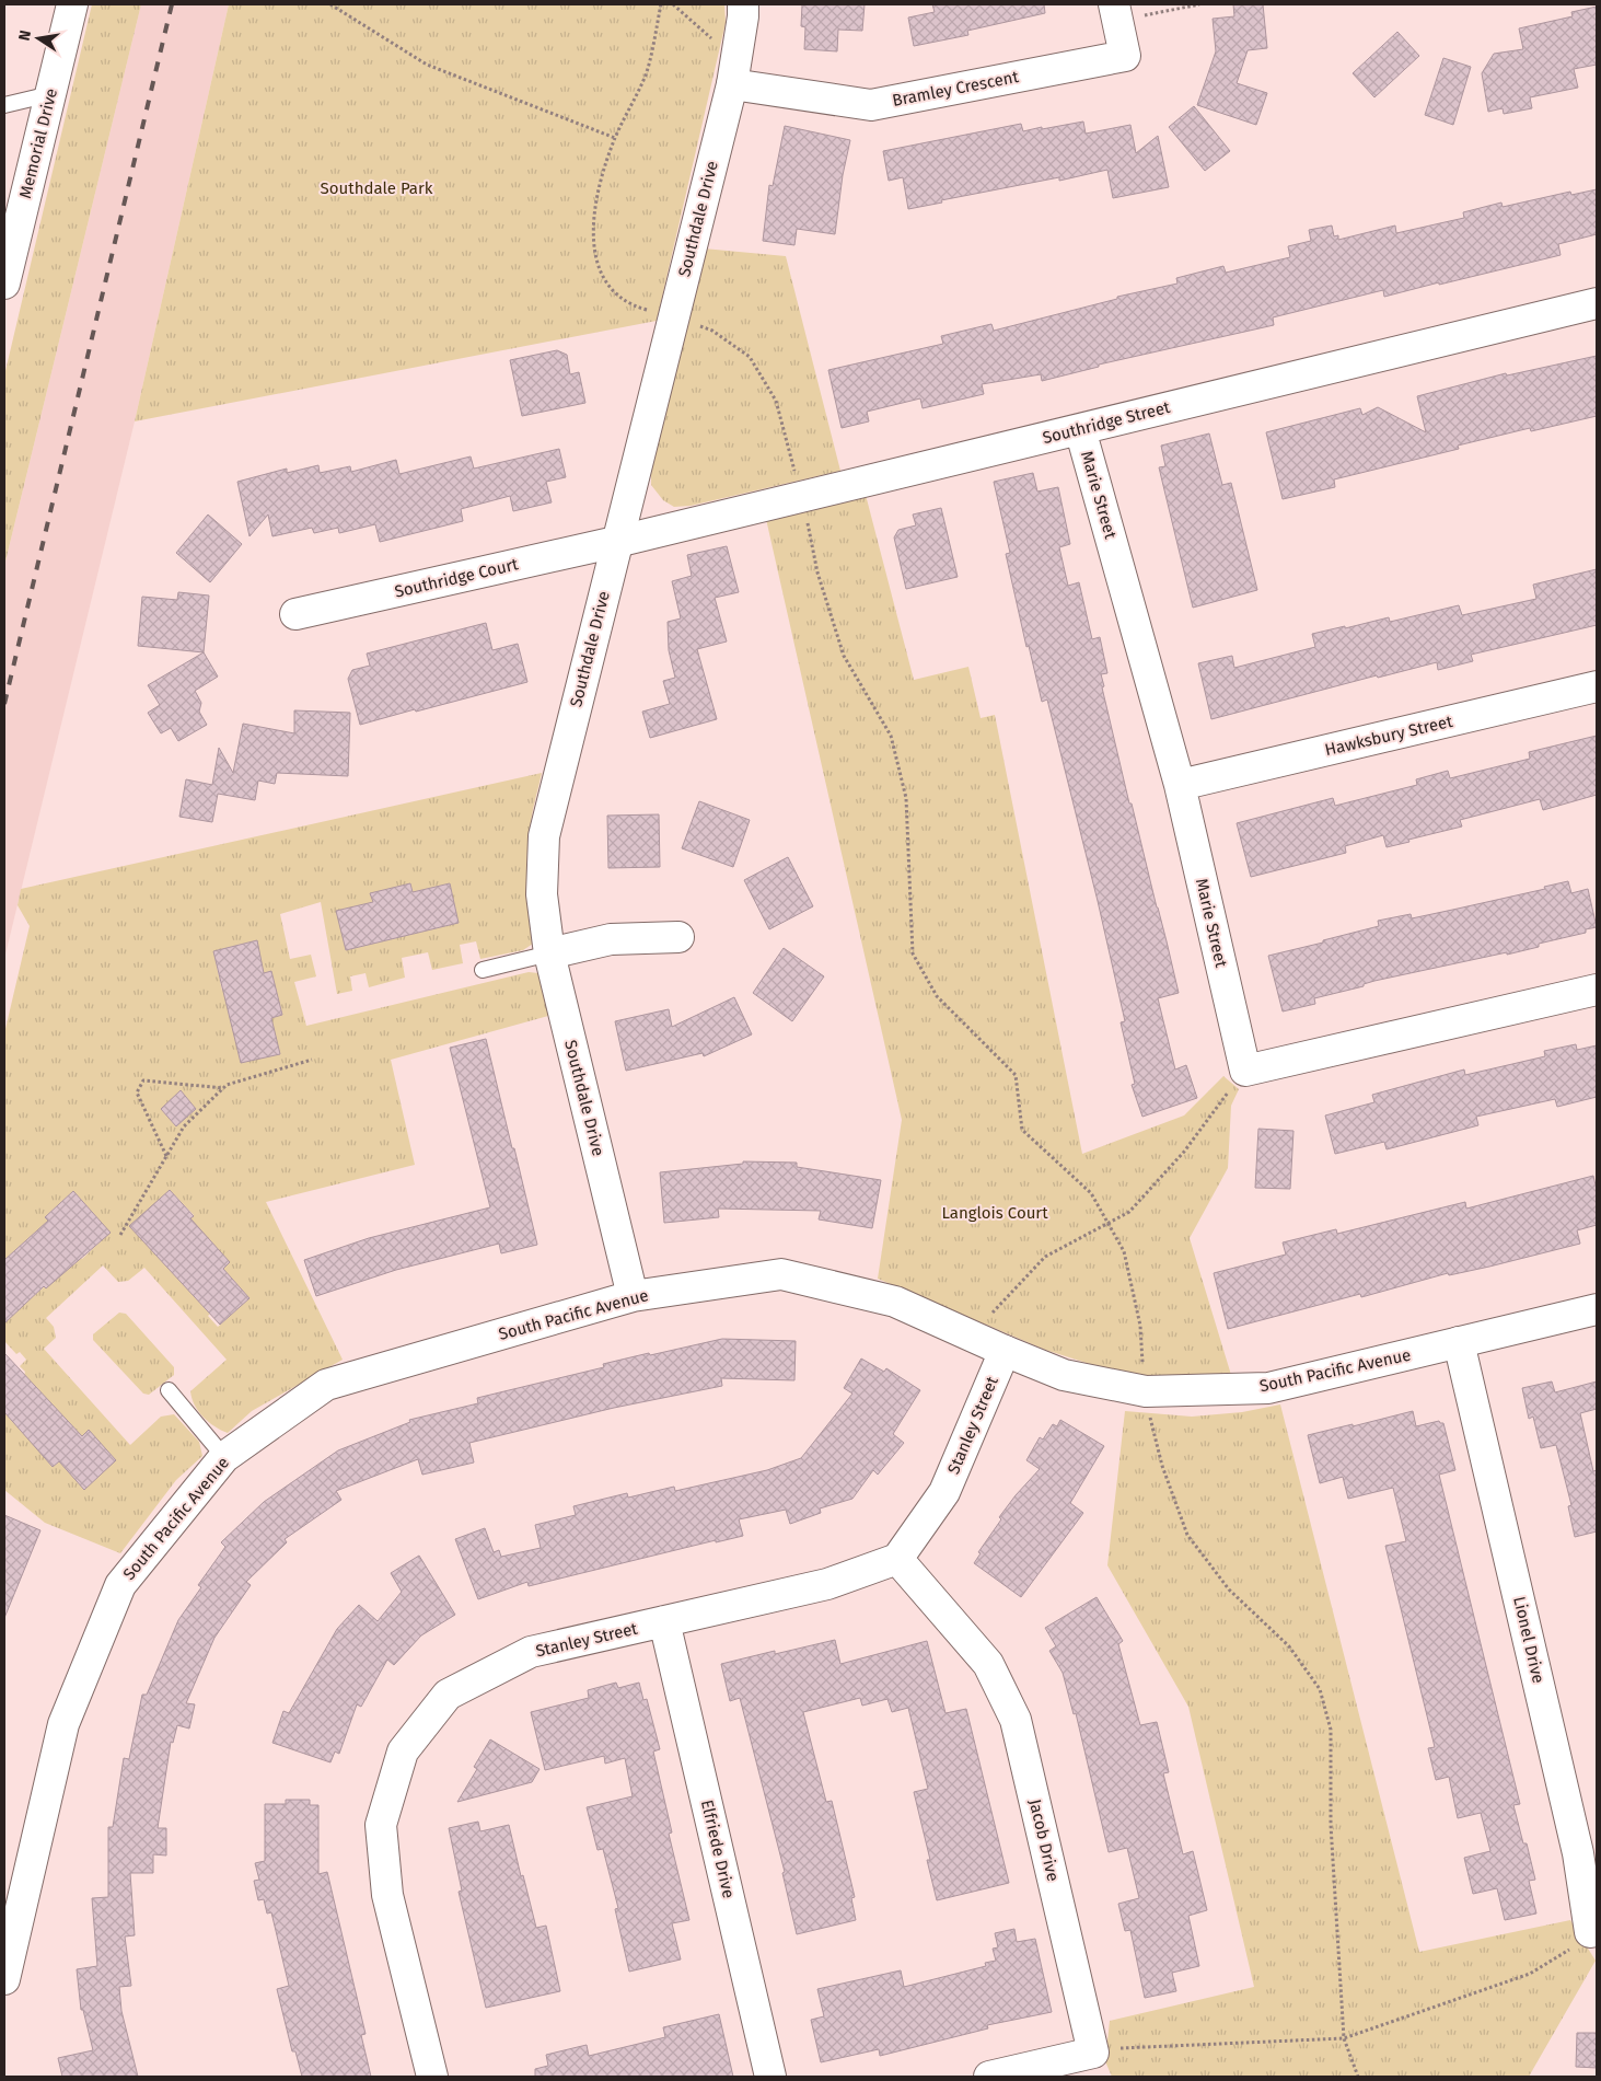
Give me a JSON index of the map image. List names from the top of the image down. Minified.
{"streets":{"street":["Bramley Crescent","Memorial Drive","Southdale Drive","Southridge Street","Marie Street","Southridge Court","Hawksbury Street","South Pacific Avenue","Stanley Street","Lionel Drive","Jacob Drive","Elfriede Drive"]},"crossings":[["Bramley Crescent","Southdale Drive"],["Southdale Drive","Southridge Street"],["Southdale Drive","Southridge Court"],["Southdale Drive","South Pacific Avenue"],["Southridge Street","Marie Street"],["Southridge Street","Southridge Court"],["Marie Street","Hawksbury Street"],["South Pacific Avenue","Stanley Street"],["South Pacific Avenue","Lionel Drive"],["Stanley Street","Jacob Drive"],["Stanley Street","Elfriede Drive"]],"parks":["Southdale Park","Langlois Court"],"north":"left"}
